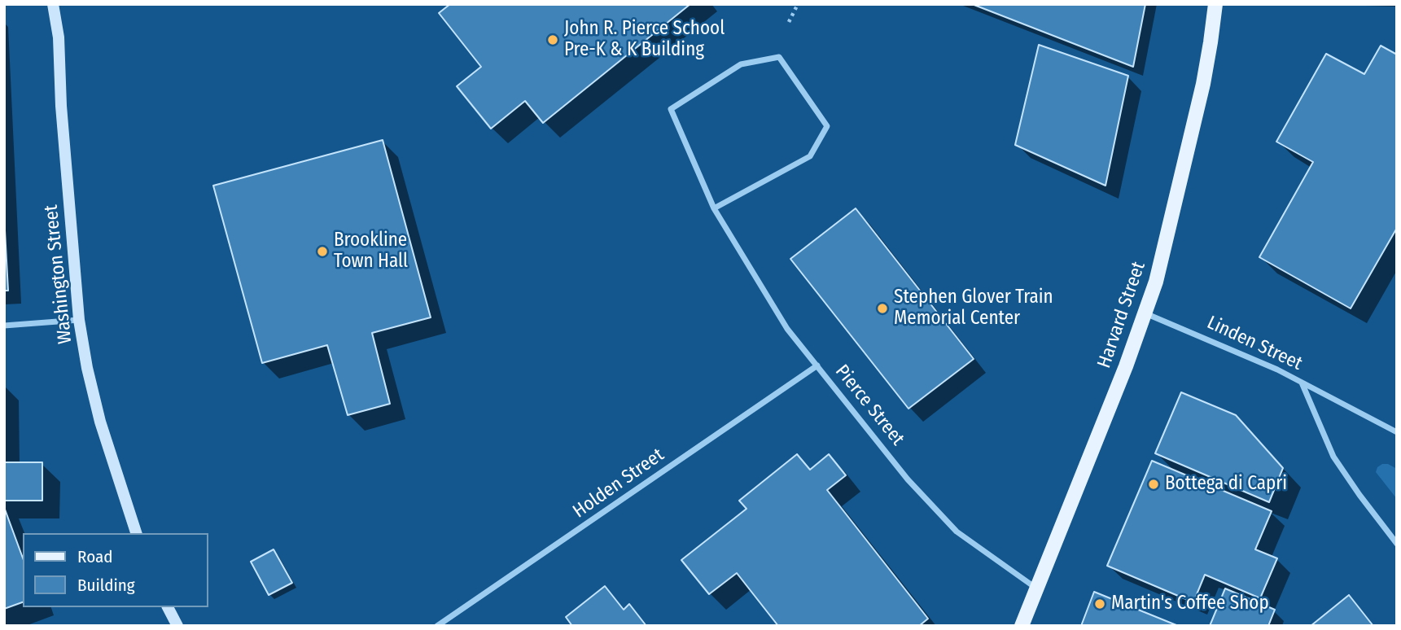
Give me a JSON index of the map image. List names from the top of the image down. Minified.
{"streets":{"main road":["Washington Street","Harvard Street"],"street":["Linden Street","Pierce Street","Holden Street"]},"crossings":[["Harvard Street","Linden Street"],["Harvard Street","Pierce Street"],["Pierce Street","Holden Street"]],"places":["John R. Pierce School Pre-K & K Building","Brookline Town Hall","Stephen Glover Train Memorial Center","Bottega di Capri","Martin's Coffee Shop"],"legend":["Road","Building"]}
